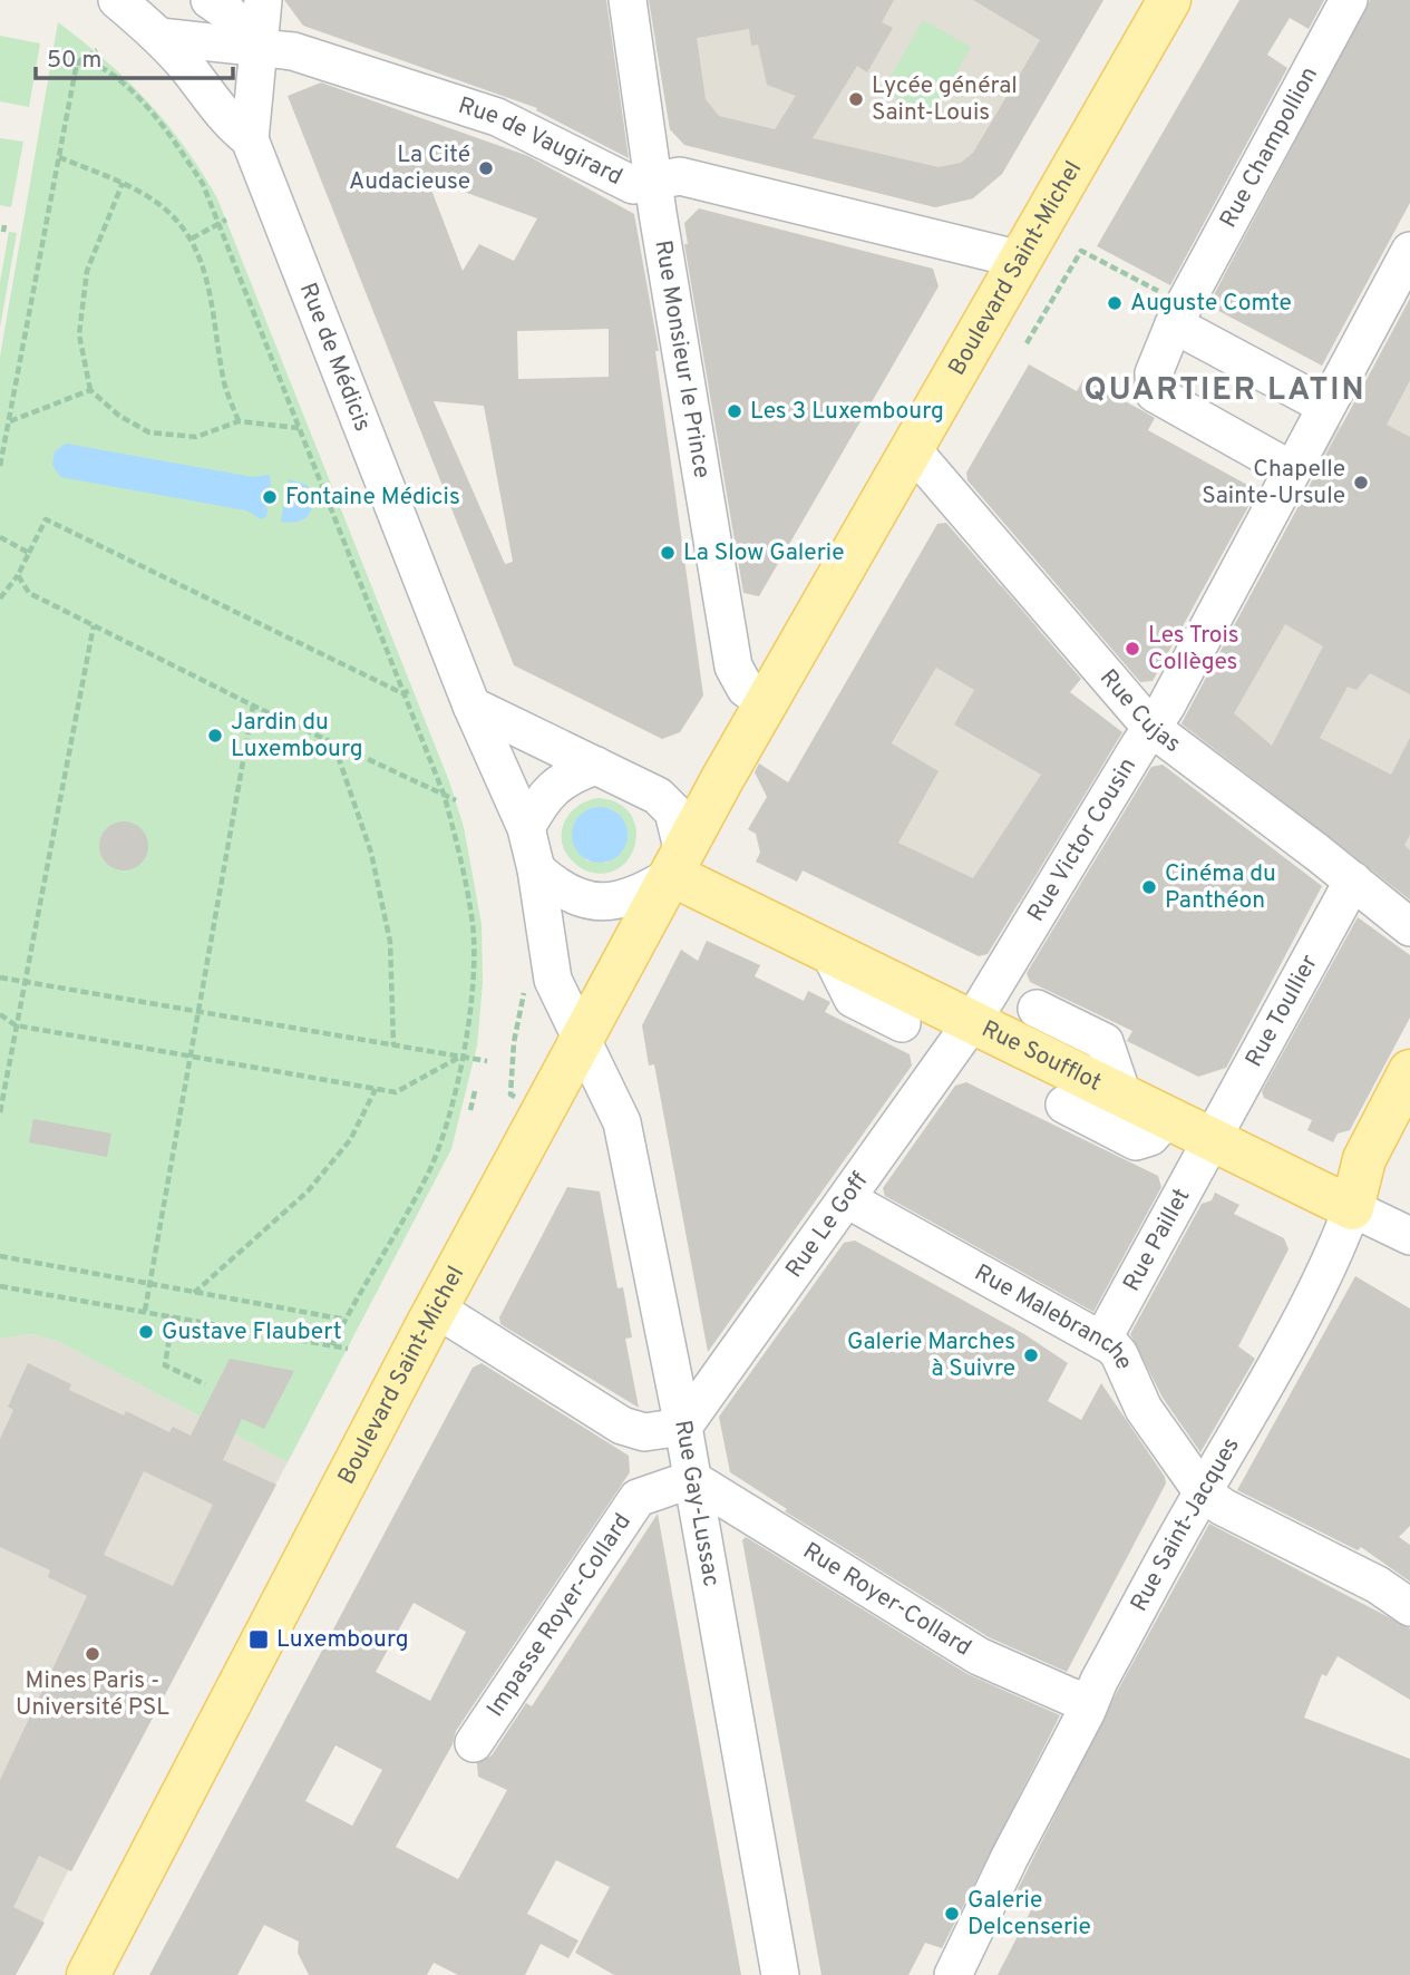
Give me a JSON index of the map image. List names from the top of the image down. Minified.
{"streets":{"main road":["Boulevard Saint-Michel","Rue Soufflot","Rue Saint-Jacques"],"street":["Rue de Vaugirard","Rue Champollion","Rue de Médicis","Rue Monsieur le Prince","Rue Cujas","Rue Victor Cousin","Rue Toullier","Rue Le Goff","Rue Paillet","Rue Malebranche","Rue Gay-Lussac","Rue Royer-Collard","Impasse Royer-Collard"]},"crossings":[["Rue de Vaugirard","Boulevard Saint-Michel"],["Rue de Vaugirard","Rue de Médicis"],["Rue de Vaugirard","Rue Monsieur le Prince"],["Rue Champollion","Rue Victor Cousin"],["Boulevard Saint-Michel","Rue de Médicis"],["Boulevard Saint-Michel","Rue Monsieur le Prince"],["Boulevard Saint-Michel","Rue Cujas"],["Boulevard Saint-Michel","Rue Soufflot"],["Boulevard Saint-Michel","Rue Gay-Lussac"],["Rue de Médicis","Rue Soufflot"],["Rue de Médicis","Rue Gay-Lussac"],["Rue Cujas","Rue Victor Cousin"],["Rue Cujas","Rue Toullier"],["Rue Victor Cousin","Rue Soufflot"],["Rue Victor Cousin","Rue Le Goff"],["Rue Toullier","Rue Soufflot"],["Rue Toullier","Rue Paillet"],["Rue Soufflot","Rue Le Goff"],["Rue Soufflot","Rue Paillet"],["Rue Soufflot","Rue Gay-Lussac"],["Rue Soufflot","Rue Saint-Jacques"],["Rue Le Goff","Rue Malebranche"],["Rue Le Goff","Rue Gay-Lussac"],["Rue Paillet","Rue Malebranche"],["Rue Malebranche","Rue Saint-Jacques"],["Rue Gay-Lussac","Rue Royer-Collard"],["Rue Gay-Lussac","Impasse Royer-Collard"],["Rue Saint-Jacques","Rue Royer-Collard"],["Rue Royer-Collard","Impasse Royer-Collard"]],"districts":["QUARTIER LATIN"],"places":{"other":["Lycée général Saint-Louis","La Cité Audacieuse","Auguste Comte","Les 3 Luxembourg","Chapelle Sainte-Ursule","Fontaine Médicis","La Slow Galerie","Les Trois Collèges","Jardin du Luxembourg","Cinéma du Panthéon","Gustave Flaubert","Galerie Marches à Suivre","Mines Paris - Université PSL","Galerie Delcenserie"],"transit":["Luxembourg"]},"scale_bar":"50 m"}
